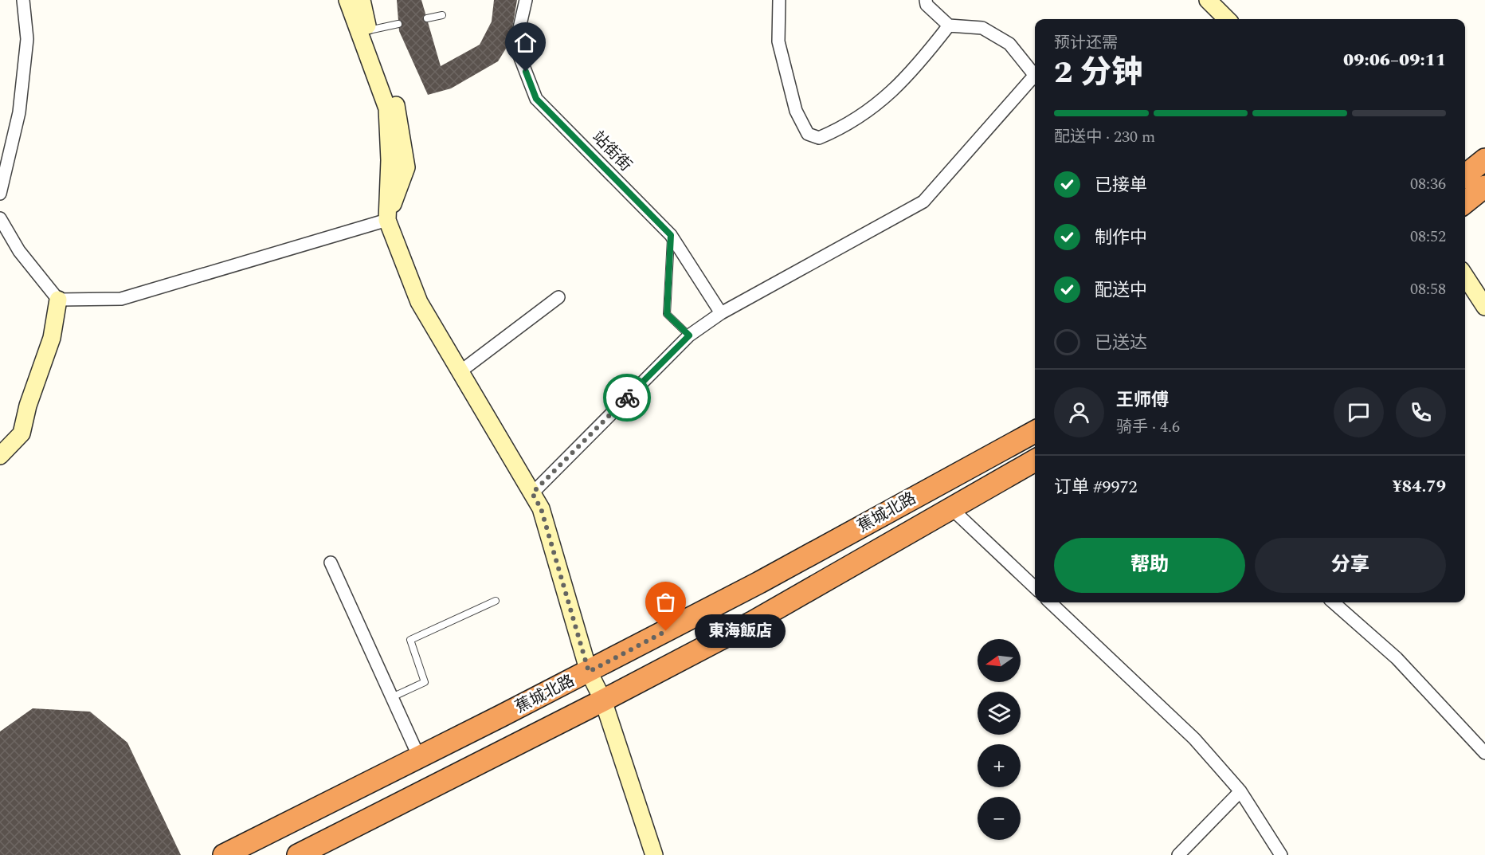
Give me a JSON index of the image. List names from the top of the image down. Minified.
{"streets":{"highway":["蕉城北路"],"street":["站街街"]},"places":["東海飯店"],"north":"left","page":{"heading":["2 分钟","预计还需","09:06–09:11"],"panel":["王师傅","骑手 · 4.6","订单 #9972","¥84.79"],"bar":"配送中 · 230 m","list":[["已接单","08:36"],["制作中","08:52"],["配送中","08:58"],"已送达"],"buttons":["帮助","分享"],"bubble":"東海飯店","map_buttons":["+","−"]}}
